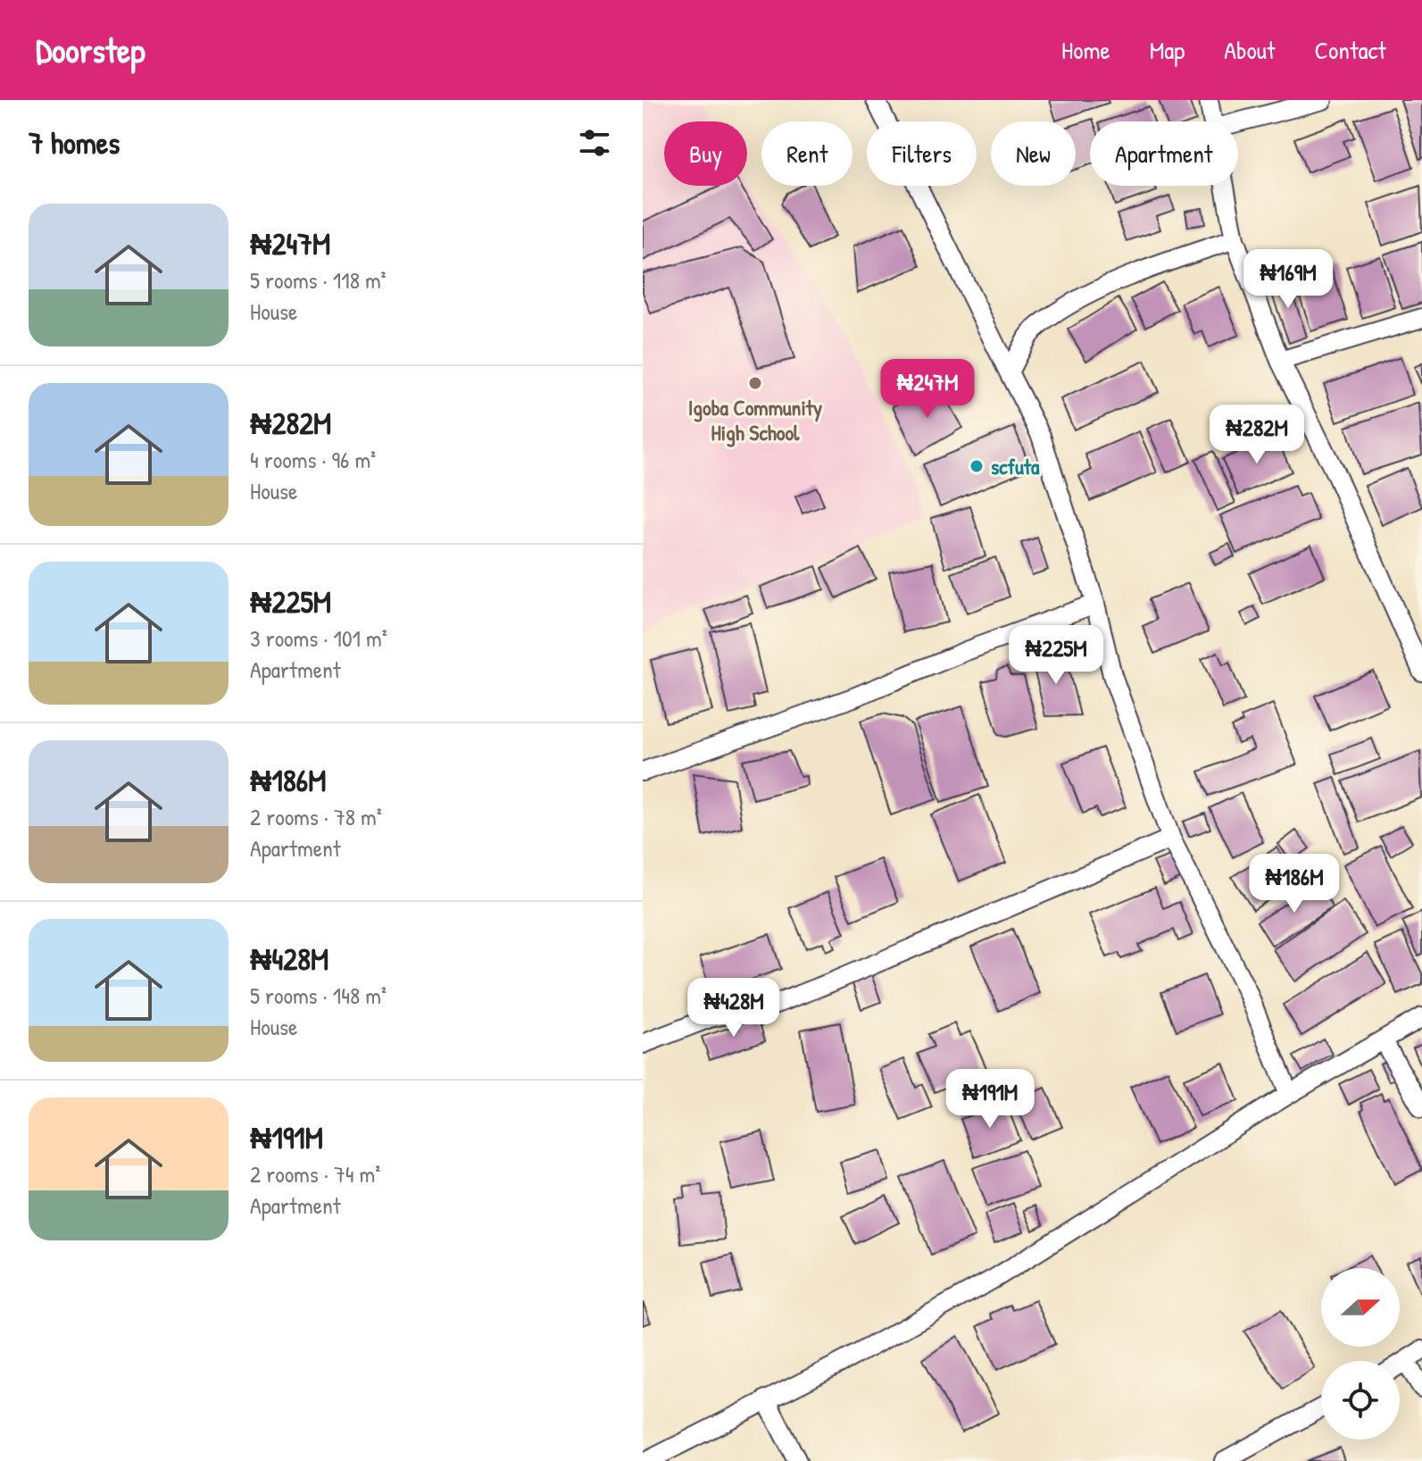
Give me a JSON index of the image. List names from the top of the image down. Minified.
{"places":["Igoba Community High School","scfuta"],"north":"right","page":{"header":"Doorstep","nav":["Home","Map","About","Contact"],"heading":"7 homes","chip":["Buy","Rent","Filters","New","Apartment"],"list":[{"name":"₦247M","note":"5 rooms · 118 m² · House"},{"name":"₦282M","note":"4 rooms · 96 m² · House"},{"name":"₦225M","note":"3 rooms · 101 m² · Apartment"},{"name":"₦186M","note":"2 rooms · 78 m² · Apartment"},{"name":"₦428M","note":"5 rooms · 148 m² · House"},{"name":"₦191M","note":"2 rooms · 74 m² · Apartment"}],"price":["₦169M","₦247M","₦282M","₦225M","₦186M","₦428M","₦191M"]}}
